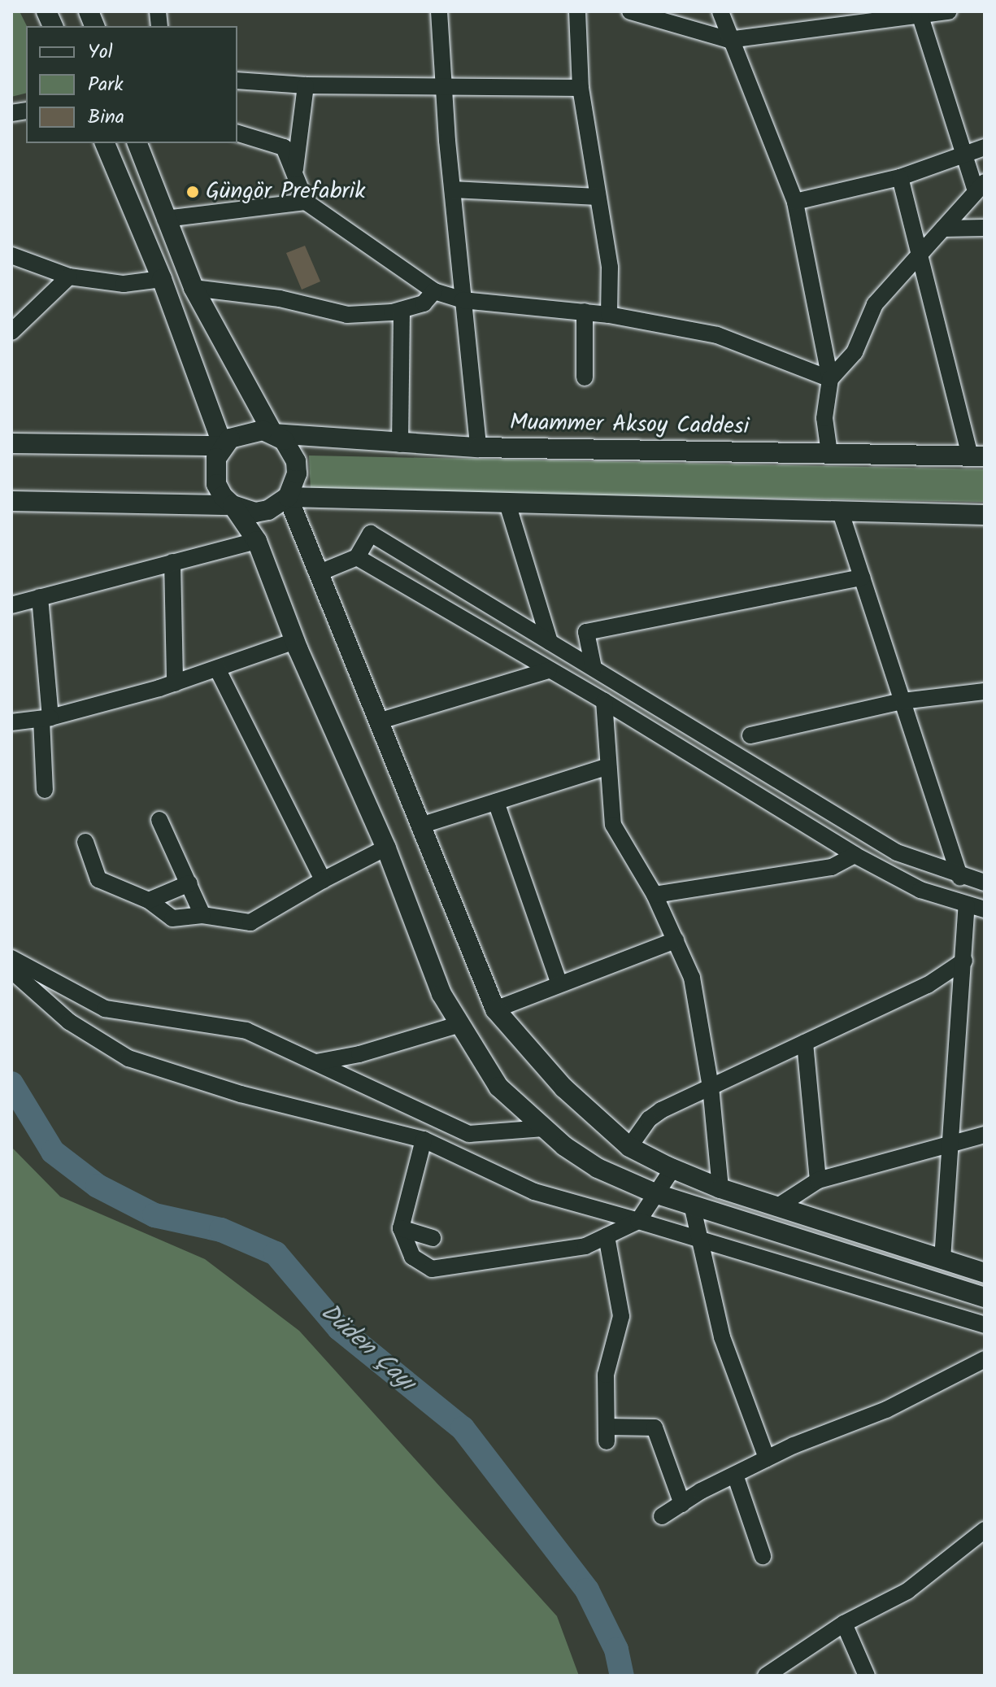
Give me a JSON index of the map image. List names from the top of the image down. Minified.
{"streets":{"main road":["Muammer Aksoy Caddesi"]},"water":["Düden Çayı"],"places":["Güngör Prefabrik"],"legend":["Yol","Park","Bina"]}
